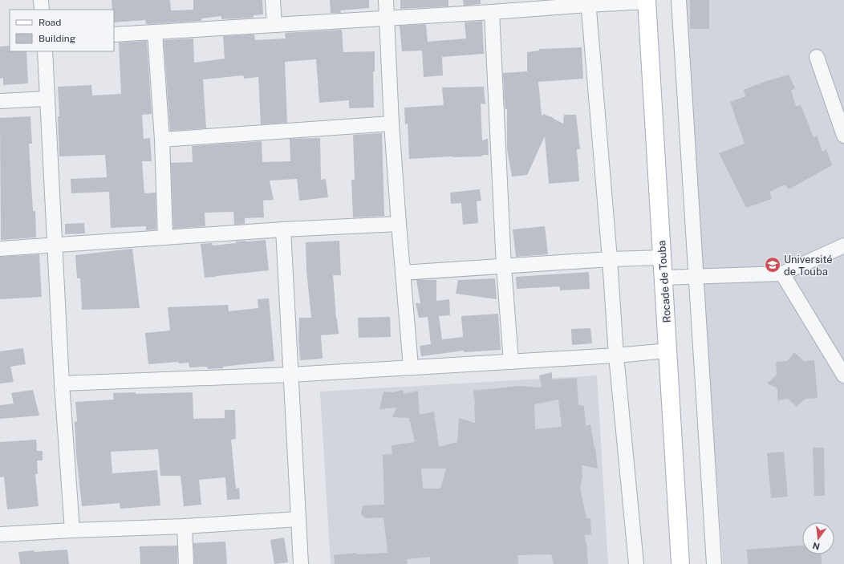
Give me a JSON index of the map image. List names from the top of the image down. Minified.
{"streets":{"main road":["Rocade de Touba"]},"places":{"school or university":["Université de Touba"]},"legend":["Road","Building"],"north":"bottom"}
